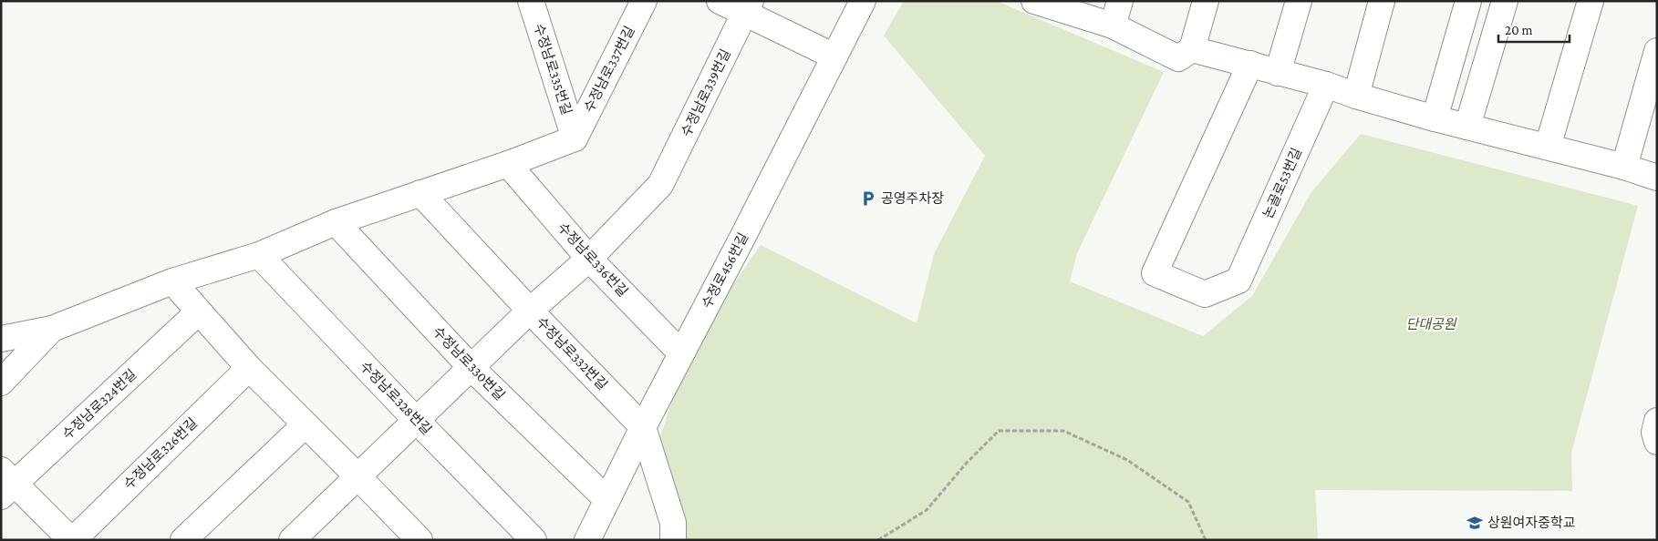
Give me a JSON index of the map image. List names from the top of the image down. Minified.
{"streets":{"street":["수정남로335번길","수정남로337번길","수정남로339번길","논골로53번길","수정남로336번길","수정로456번길","수정남로332번길","수정남로330번길","수정남로328번길","수정남로324번길","수정남로326번길"]},"crossings":[["수정남로335번길","수정남로337번길"],["수정남로339번길","수정남로336번길"],["수정남로339번길","수정남로332번길"],["수정남로339번길","수정남로330번길"],["수정남로339번길","수정남로328번길"],["수정남로336번길","수정로456번길"],["수정로456번길","수정남로332번길"],["수정로456번길","수정남로330번길"]],"parks":["단대공원"],"places":{"parking":["공영주차장"],"school or university":["상원여자중학교"]},"scale_bar":"20 m"}
